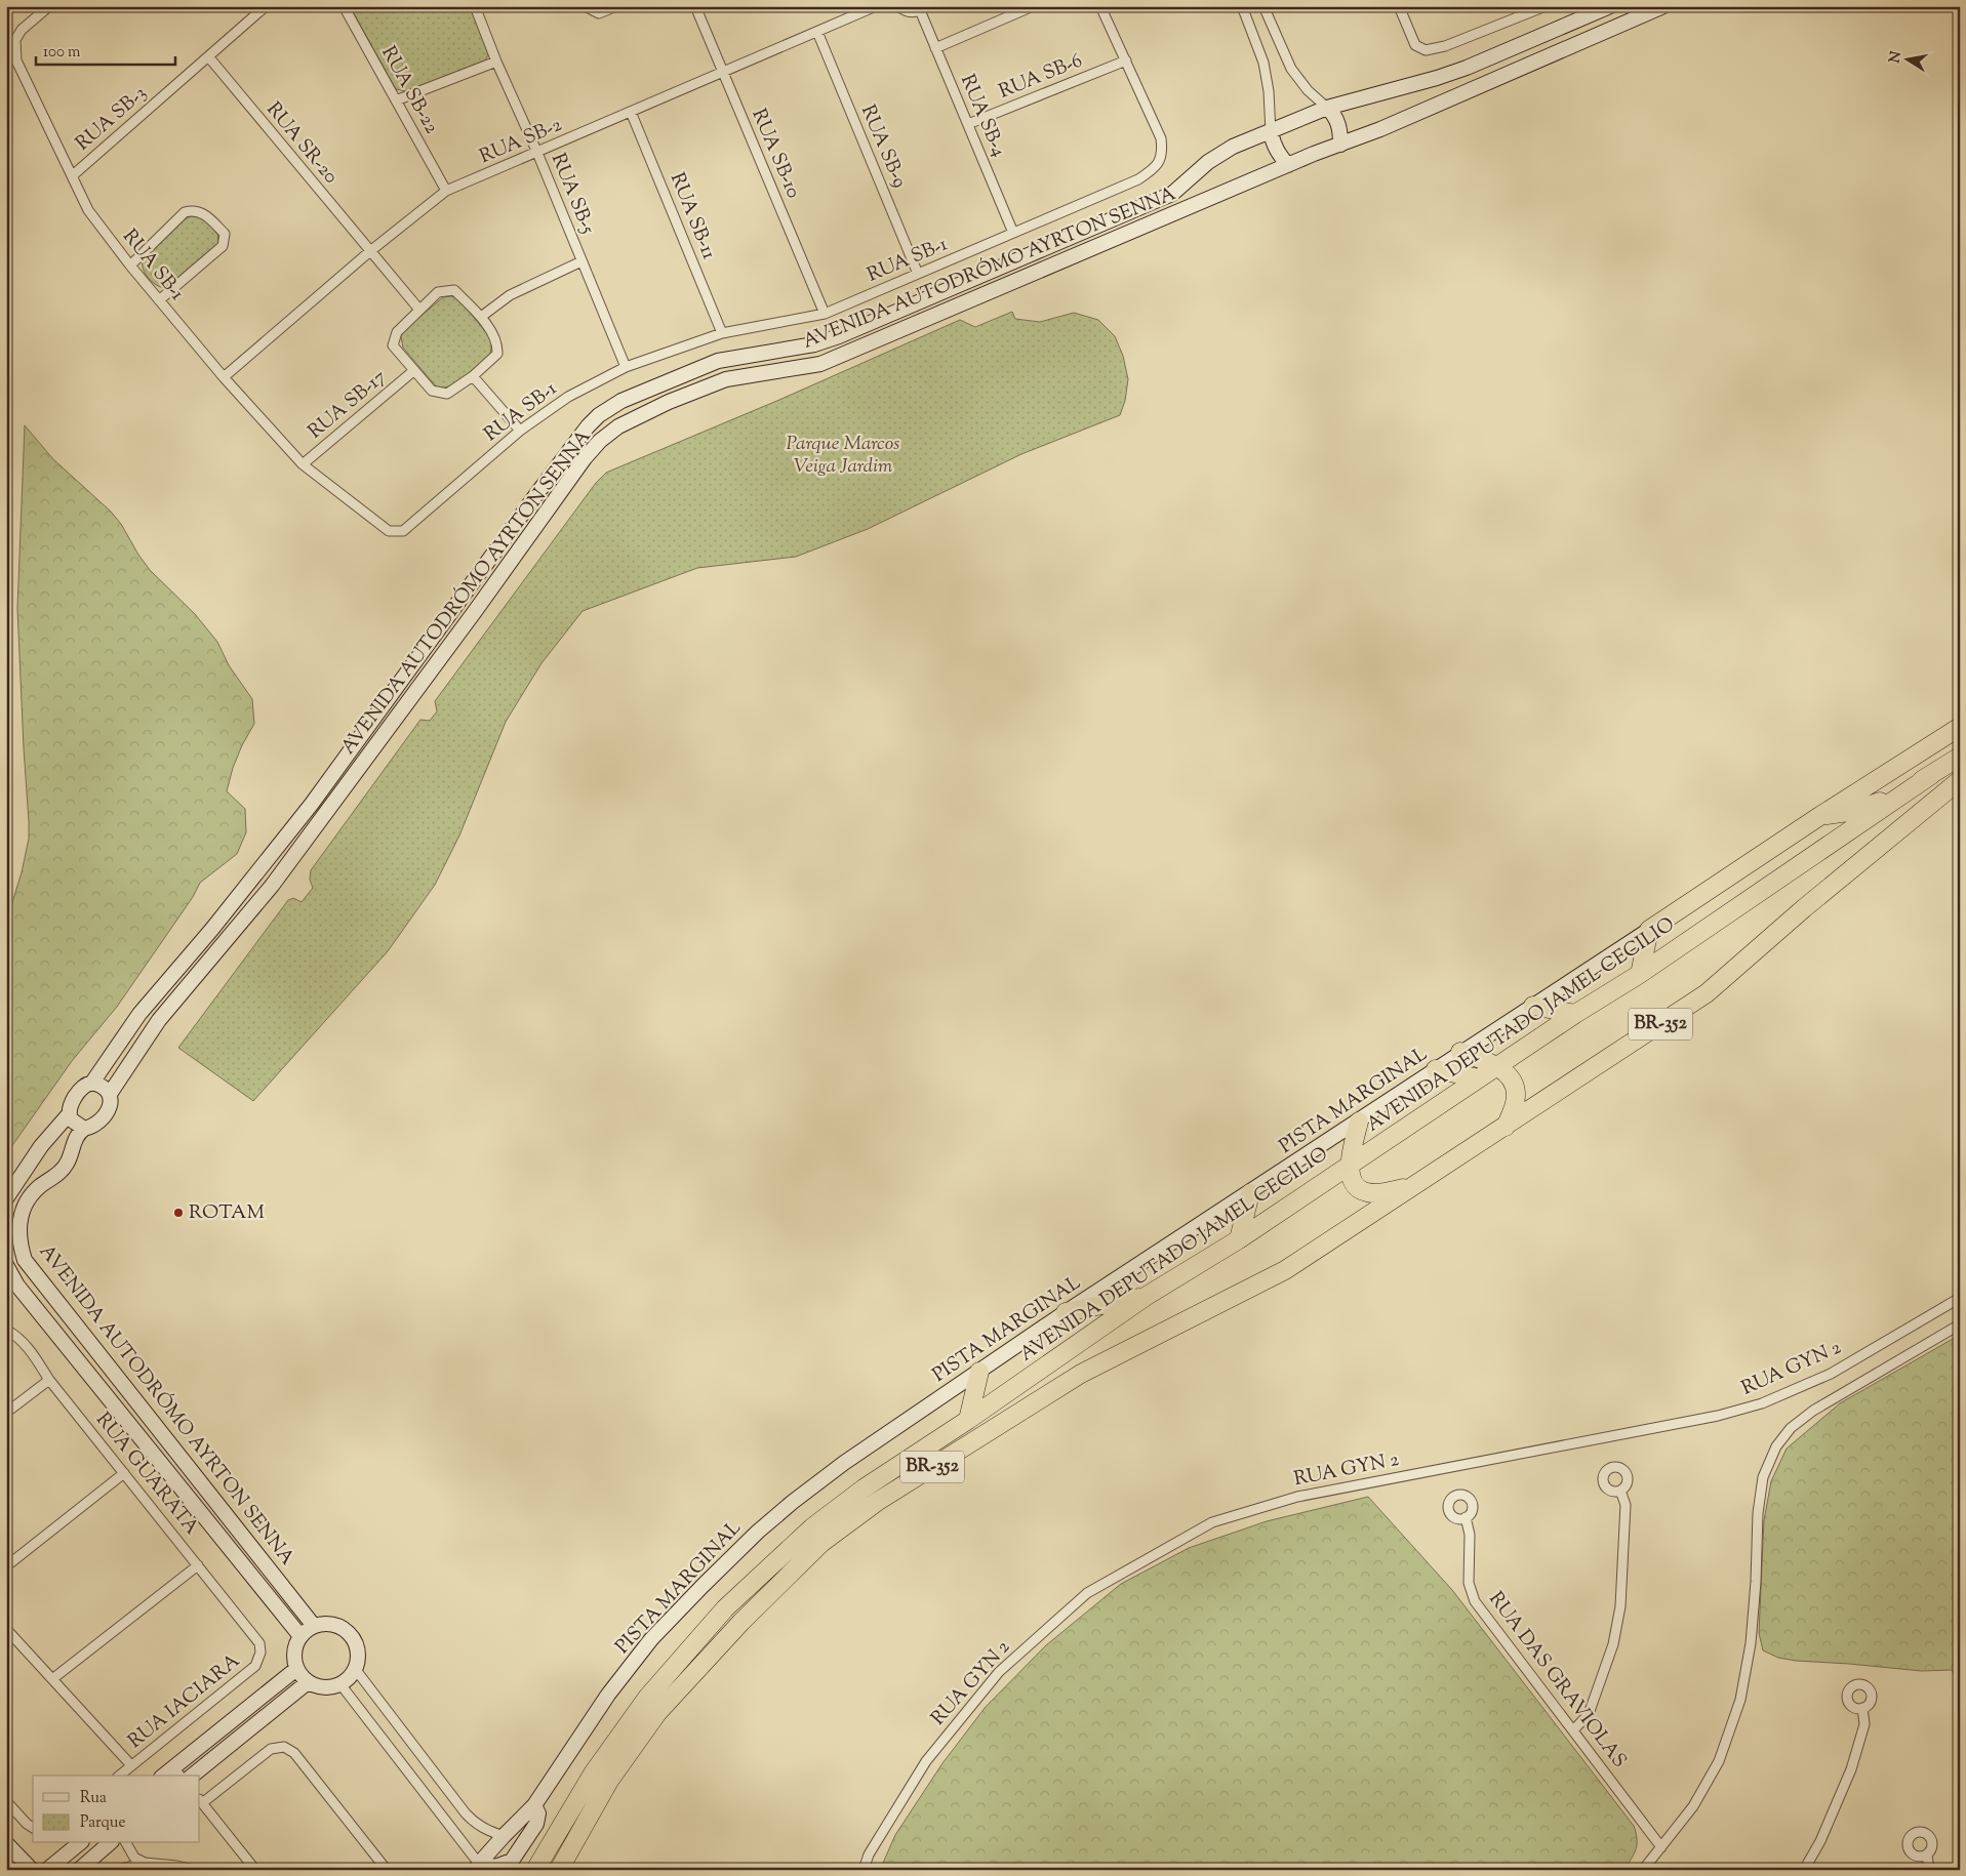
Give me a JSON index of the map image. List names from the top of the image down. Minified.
{"streets":{"highway":["BR-352","AVENIDA DEPUTADO JAMEL CECILIO"],"street":["RUA SB-6","RUA SB-22","RUA SB-4","RUA SB-3","RUA SB-2","RUA SR-20","RUA SB-9","RUA SB-10","RUA SB-5","RUA SB-11","RUA SB-1","AVENIDA AUTODRÓMO AYRTON SENNA","RUA SB-17","PISTA MARGINAL","RUA GYN 2","RUA GUARATA","RUA DAS GRAVIOLAS","RUA IACIARA"]},"crossings":[["RUA SB-6","RUA SB-4"],["RUA SB-6","RUA SB-1"],["RUA SB-22","RUA SB-2"],["RUA SB-4","RUA SB-1"],["RUA SB-3","RUA SR-20"],["RUA SB-3","RUA SB-1"],["RUA SB-2","RUA SR-20"],["RUA SB-2","RUA SB-9"],["RUA SB-2","RUA SB-10"],["RUA SB-2","RUA SB-5"],["RUA SB-2","RUA SB-11"],["RUA SB-2","RUA SB-1"],["RUA SR-20","RUA SB-17"],["RUA SB-9","RUA SB-1"],["RUA SB-10","RUA SB-1"],["RUA SB-5","RUA SB-1"],["RUA SB-11","RUA SB-1"],["RUA SB-1","RUA SB-17"],["BR-352","AVENIDA DEPUTADO JAMEL CECILIO"],["RUA GUARATA","RUA IACIARA"]],"parks":["Parque Marcos Veiga Jardim"],"places":["ROTAM"],"legend":["Rua","Parque"],"scale_bar":"100 m","north":"left"}
